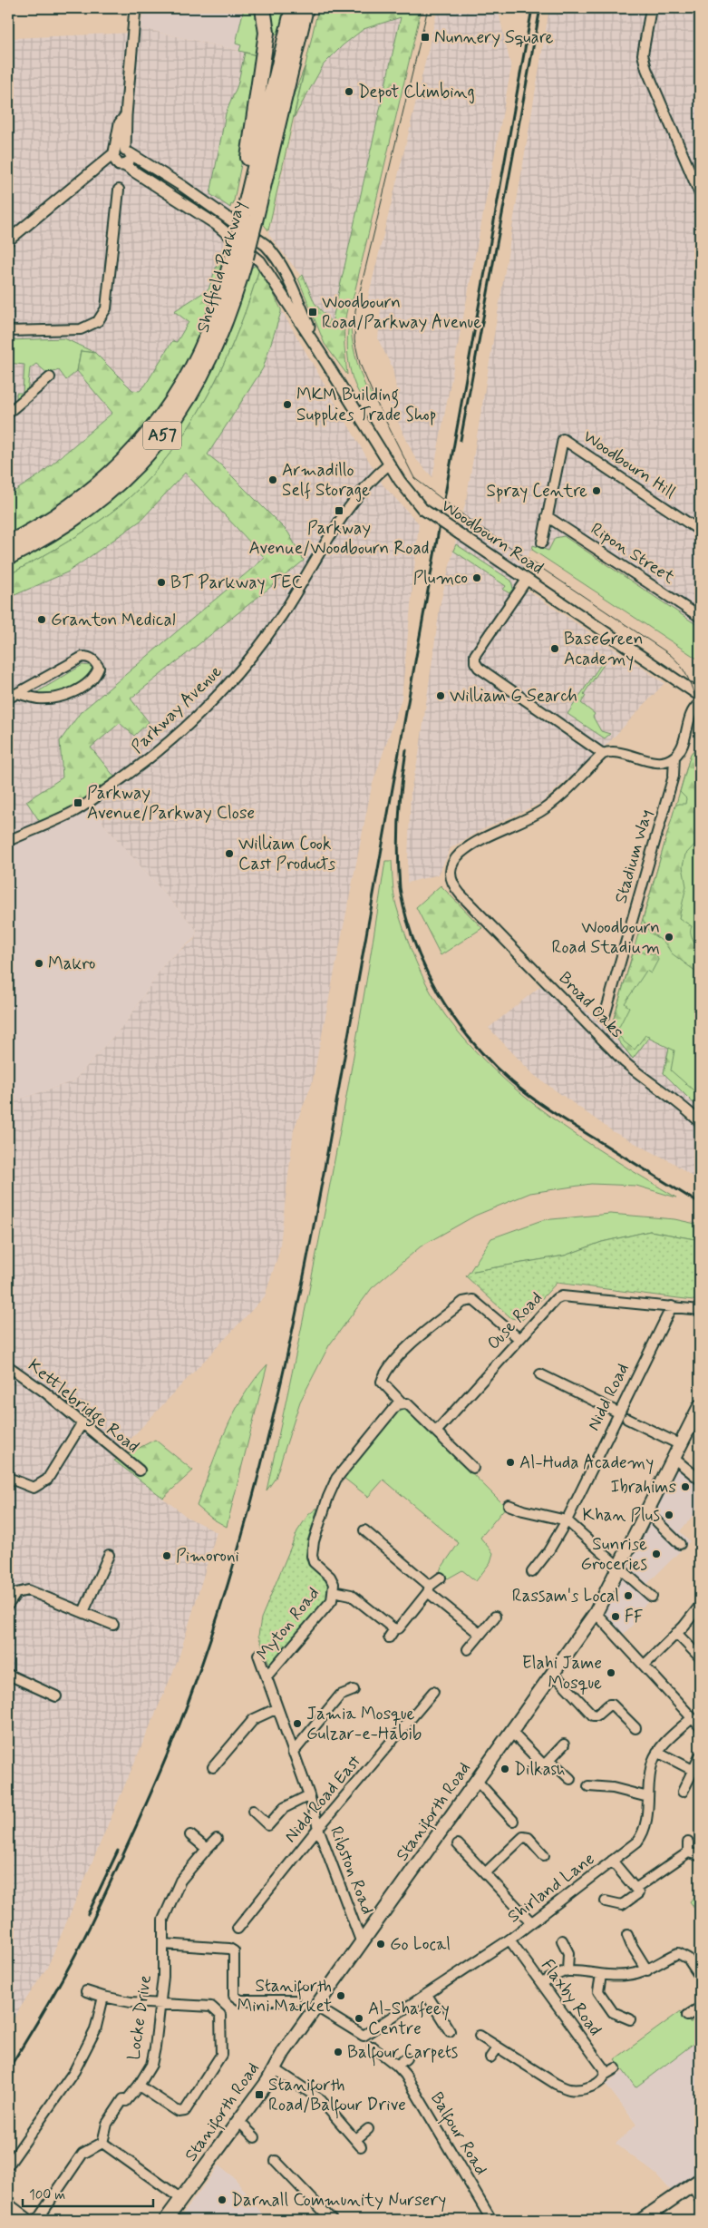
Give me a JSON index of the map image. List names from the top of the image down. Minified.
{"streets":{"highway":["Sheffield Parkway","A57"],"main road":["Staniforth Road"],"street":["Woodbourn Hill","Woodbourn Road","Ripon Street","Parkway Avenue","Stadium Way","Broad Oaks","Ouse Road","Nidd Road","Kettlebridge Road","Myton Road","Nidd Road East","Ribston Road","Shirland Lane","Flaxby Road","Locke Drive","Balfour Road"]},"crossings":[["Woodbourn Hill","Ripon Street"],["Woodbourn Road","Parkway Avenue"],["Ouse Road","Nidd Road"],["Myton Road","Ribston Road"],["Nidd Road East","Ribston Road"],["Staniforth Road","Ribston Road"],["Staniforth Road","Shirland Lane"],["Shirland Lane","Flaxby Road"]],"places":{"transit":["Nunnery Square","Woodbourn Road/Parkway Avenue","Parkway Avenue/Woodbourn Road","Parkway Avenue/Parkway Close","Staniforth Road/Balfour Drive"],"other":["Depot Climbing","MKM Building Supplies Trade Shop","Armadillo Self Storage","Spray Centre","Plumco","BT Parkway TEC","Granton Medical","BaseGreen Academy","William G Search","William Cook Cast Products","Woodbourn Road Stadium","Makro","Al-Huda Academy","Ibrahims","Khan Plus","Sunrise Groceries","Pimoroni","Rassam's Local","FF","Elahi Jame Mosque","Jamia Mosque Gulzar-e-Habib","Dilkash","Go Local","Staniforth Mini Market","Al-Shafeey Centre","Balfour Carpets","Darnall Community Nursery"]},"scale_bar":"100 m"}
